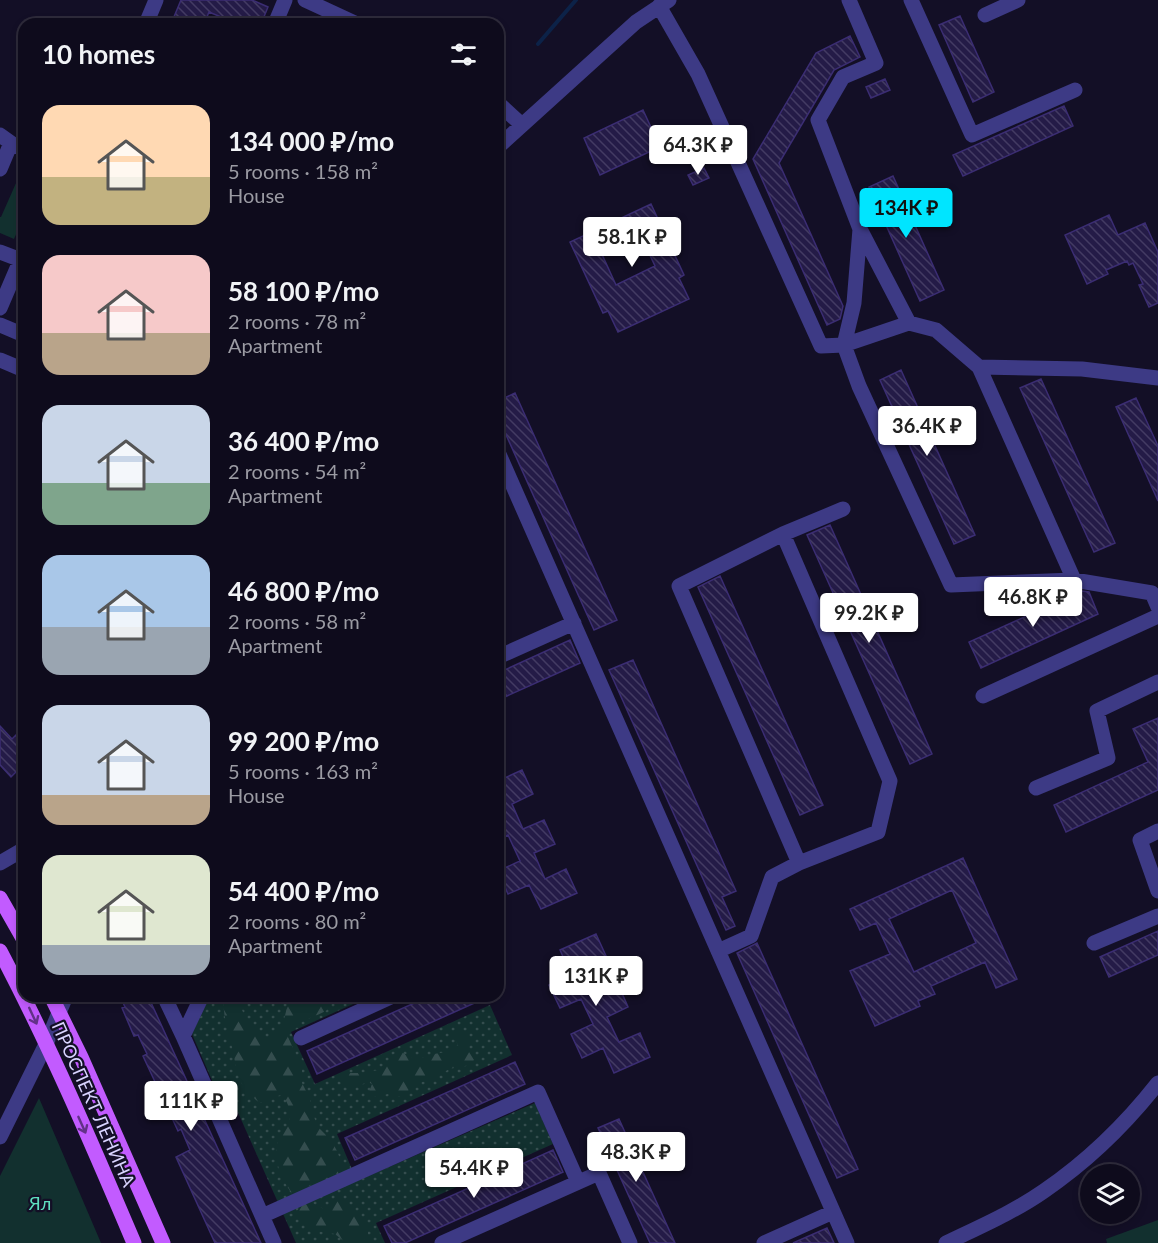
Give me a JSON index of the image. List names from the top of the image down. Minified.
{"streets":{"main road":["ПРОСПЕКТ ЛЕНИНА"]},"parks":["Ял"],"page":{"heading":"10 homes","list":[{"name":"134 000 ₽/mo","note":"5 rooms · 158 m² · House"},{"name":"58 100 ₽/mo","note":"2 rooms · 78 m² · Apartment"},{"name":"36 400 ₽/mo","note":"2 rooms · 54 m² · Apartment"},{"name":"46 800 ₽/mo","note":"2 rooms · 58 m² · Apartment"},{"name":"99 200 ₽/mo","note":"5 rooms · 163 m² · House"},{"name":"54 400 ₽/mo","note":"2 rooms · 80 m² · Apartment"}],"price":["64.3K ₽","134K ₽","58.1K ₽","36.4K ₽","46.8K ₽","99.2K ₽","131K ₽","111K ₽","48.3K ₽","54.4K ₽"]}}
